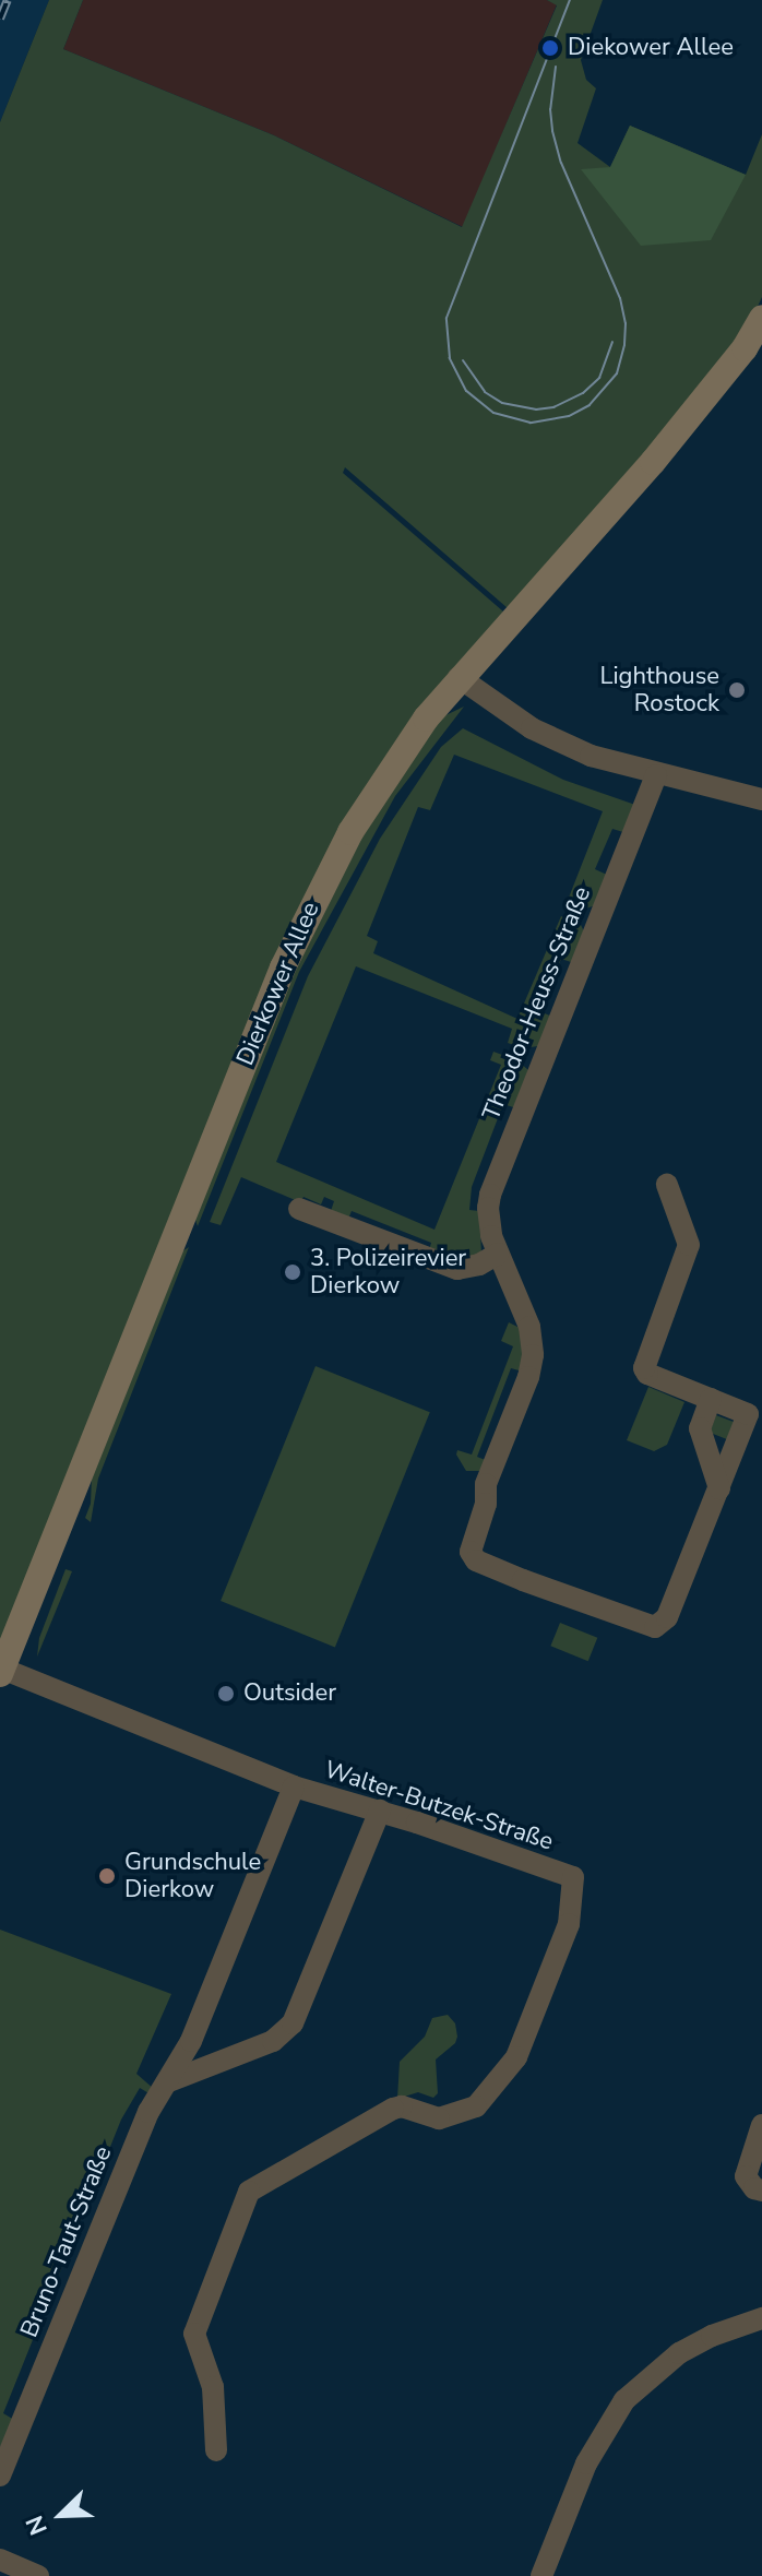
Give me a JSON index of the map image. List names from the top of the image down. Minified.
{"streets":{"main road":["Dierkower Allee"],"street":["Theodor-Heuss-Straße","Walter-Butzek-Straße","Bruno-Taut-Straße"]},"crossings":[["Dierkower Allee","Walter-Butzek-Straße"],["Walter-Butzek-Straße","Bruno-Taut-Straße"]],"places":["Diekower Allee","Lighthouse Rostock","3. Polizeirevier Dierkow","Outsider","Grundschule Dierkow"],"north":"bottom left"}
